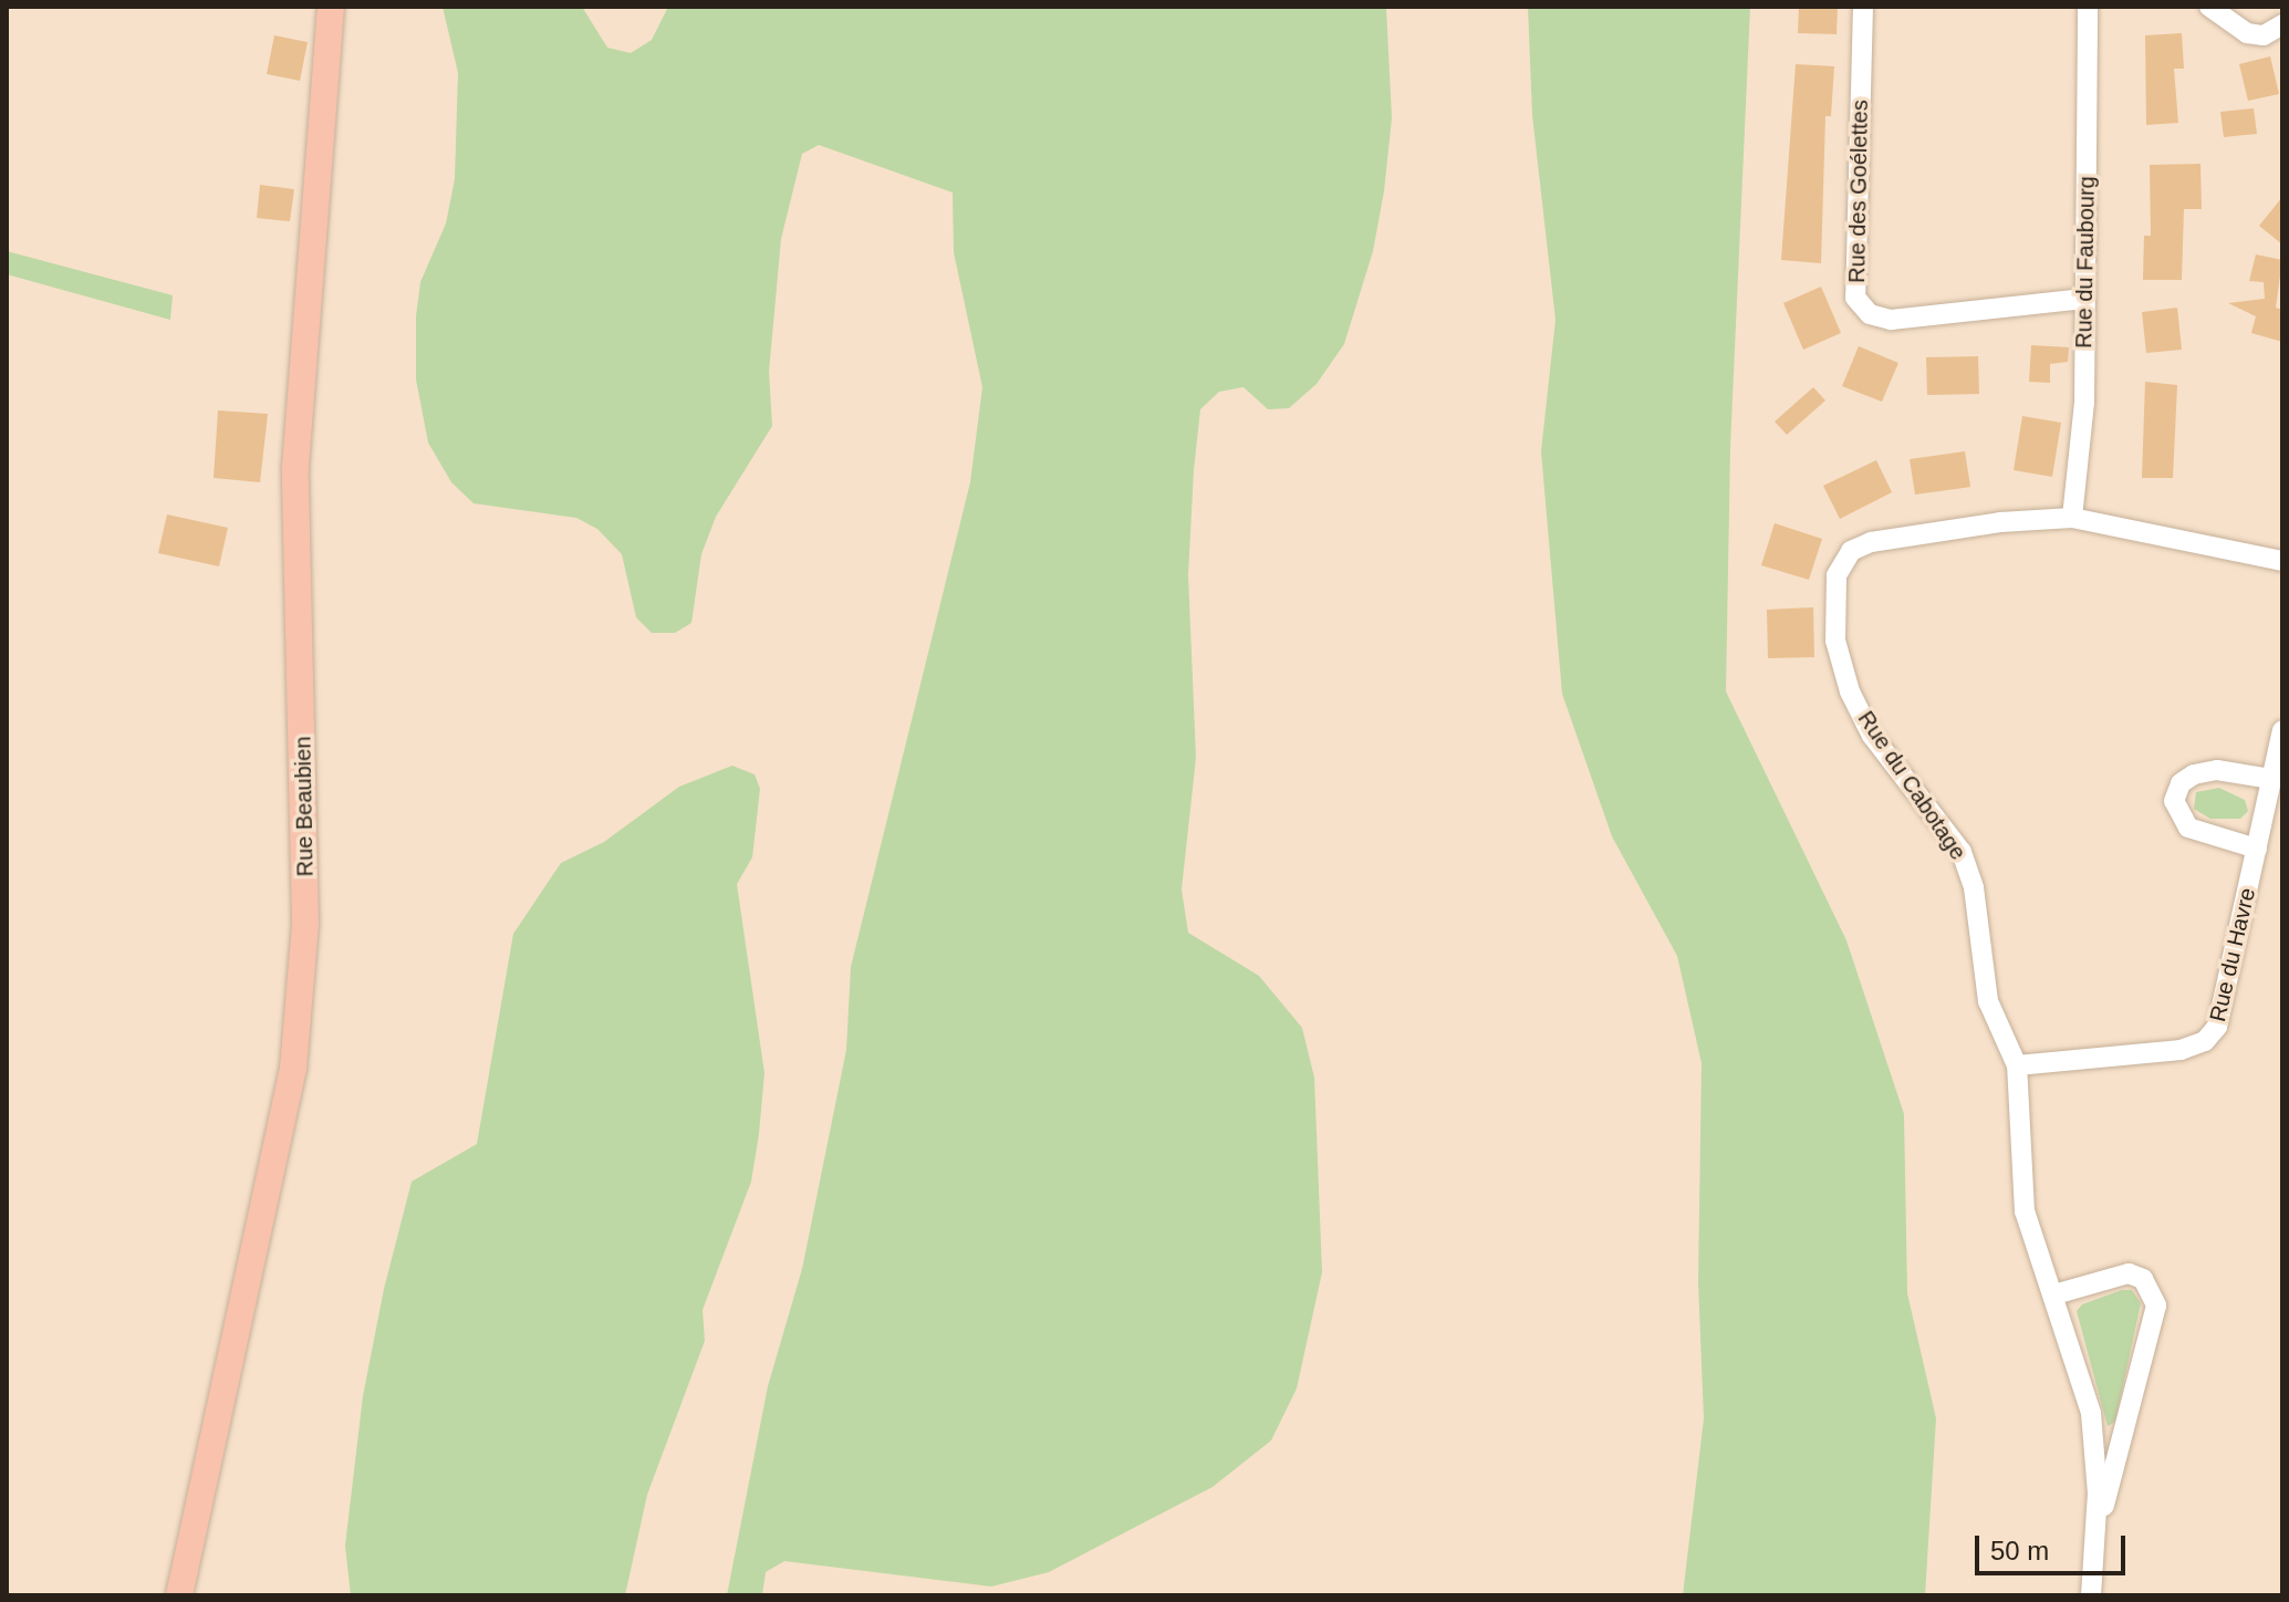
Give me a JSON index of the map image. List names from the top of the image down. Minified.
{"streets":{"main road":["Rue Beaubien"],"street":["Rue des Goélettes","Rue du Faubourg","Rue du Cabotage","Rue du Havre"]},"crossings":[["Rue des Goélettes","Rue du Faubourg"],["Rue du Faubourg","Rue du Cabotage"],["Rue du Cabotage","Rue du Havre"]],"scale_bar":"50 m"}
